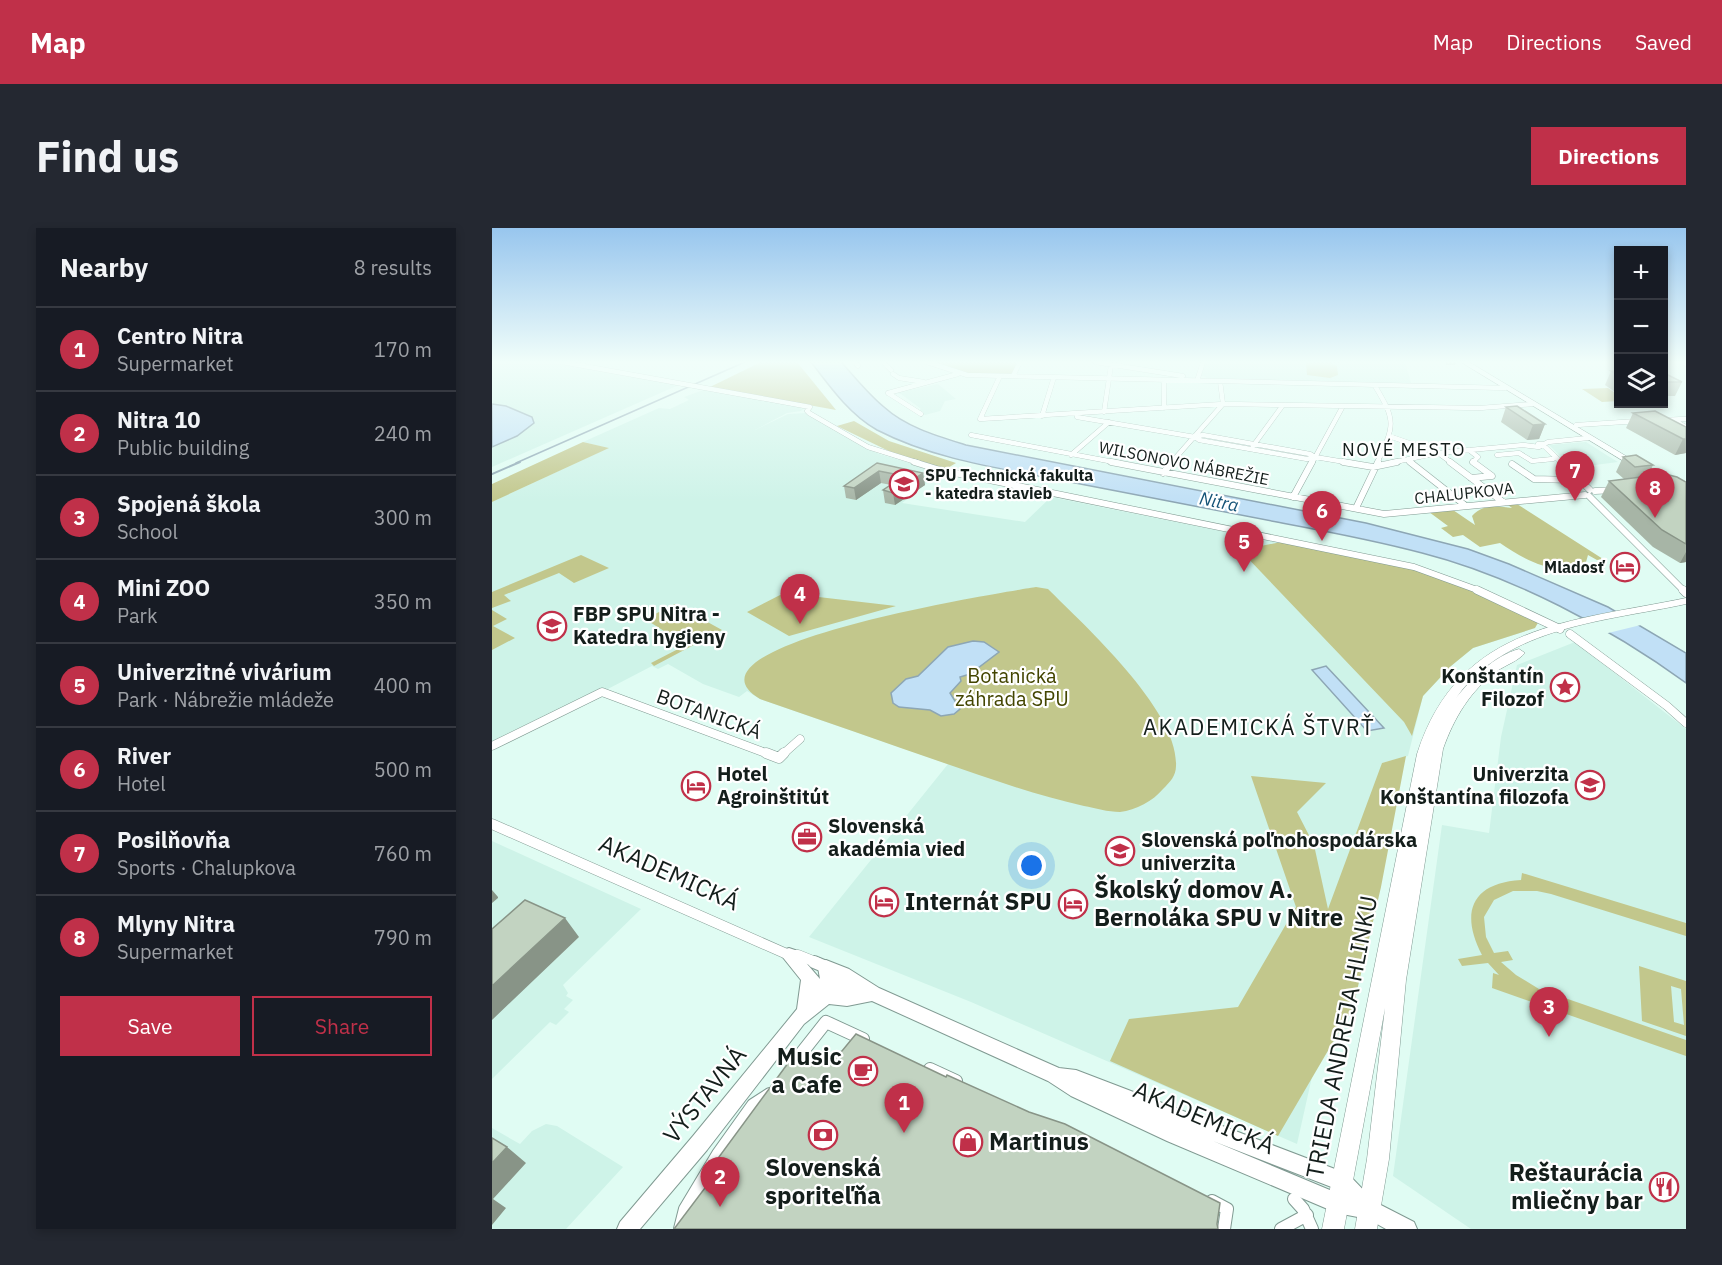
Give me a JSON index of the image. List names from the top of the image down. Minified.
{"streets":{"main road":["TRIEDA ANDREJA HLINKU"],"street":["WILSONOVO NÁBREŽIE","CHALUPKOVA","BOTANICKÁ","AKADEMICKÁ","VÝSTAVNÁ"]},"crossings":[["WILSONOVO NÁBREŽIE","CHALUPKOVA"],["AKADEMICKÁ","TRIEDA ANDREJA HLINKU"]],"districts":["NOVÉ MESTO","AKADEMICKÁ ŠTVRŤ"],"water":["Nitra"],"parks":["Botanická záhrada SPU"],"places":{"school or university":["SPU Technická fakulta - katedra stavieb","FBP SPU Nitra - Katedra hygieny","Univerzita Konštantína filozofa","Slovenská poľnohospodárska univerzita"],"hotel":["Mladosť","Hotel Agroinštitút","Internát SPU","Školský domov A. Bernoláka SPU v Nitre"],"place":["Konštantín Filozof"],"office":["Slovenská akadémia vied"],"cafe":["Music a Cafe"],"bank":["Slovenská sporiteľňa"],"shop":["Martinus"],"restaurant":["Reštaurácia mliečny bar"]},"page":{"header":"Map","nav":["Map","Directions","Saved"],"buttons":["Directions",["Save","Share"]],"title":"Find us","heading":["Nearby","8 results"],"map_buttons":["+","−"],"list":[{"mark":"1","name":"Centro Nitra","note":"Supermarket","value":"170 m"},{"mark":"2","name":"Nitra 10","note":"Public building","value":"240 m"},{"mark":"3","name":"Spojená škola","note":"School","value":"300 m"},{"mark":"4","name":"Mini ZOO","note":"Park","value":"350 m"},{"mark":"5","name":"Univerzitné vivárium","note":"Park · Nábrežie mládeže","value":"400 m"},{"mark":"6","name":"River","note":"Hotel","value":"500 m"},{"mark":"7","name":"Posilňovňa","note":"Sports · Chalupkova","value":"760 m"},{"mark":"8","name":"Mlyny Nitra","note":"Supermarket","value":"790 m"}],"pins":["7","8","6","5","4","3","1","2"]}}
